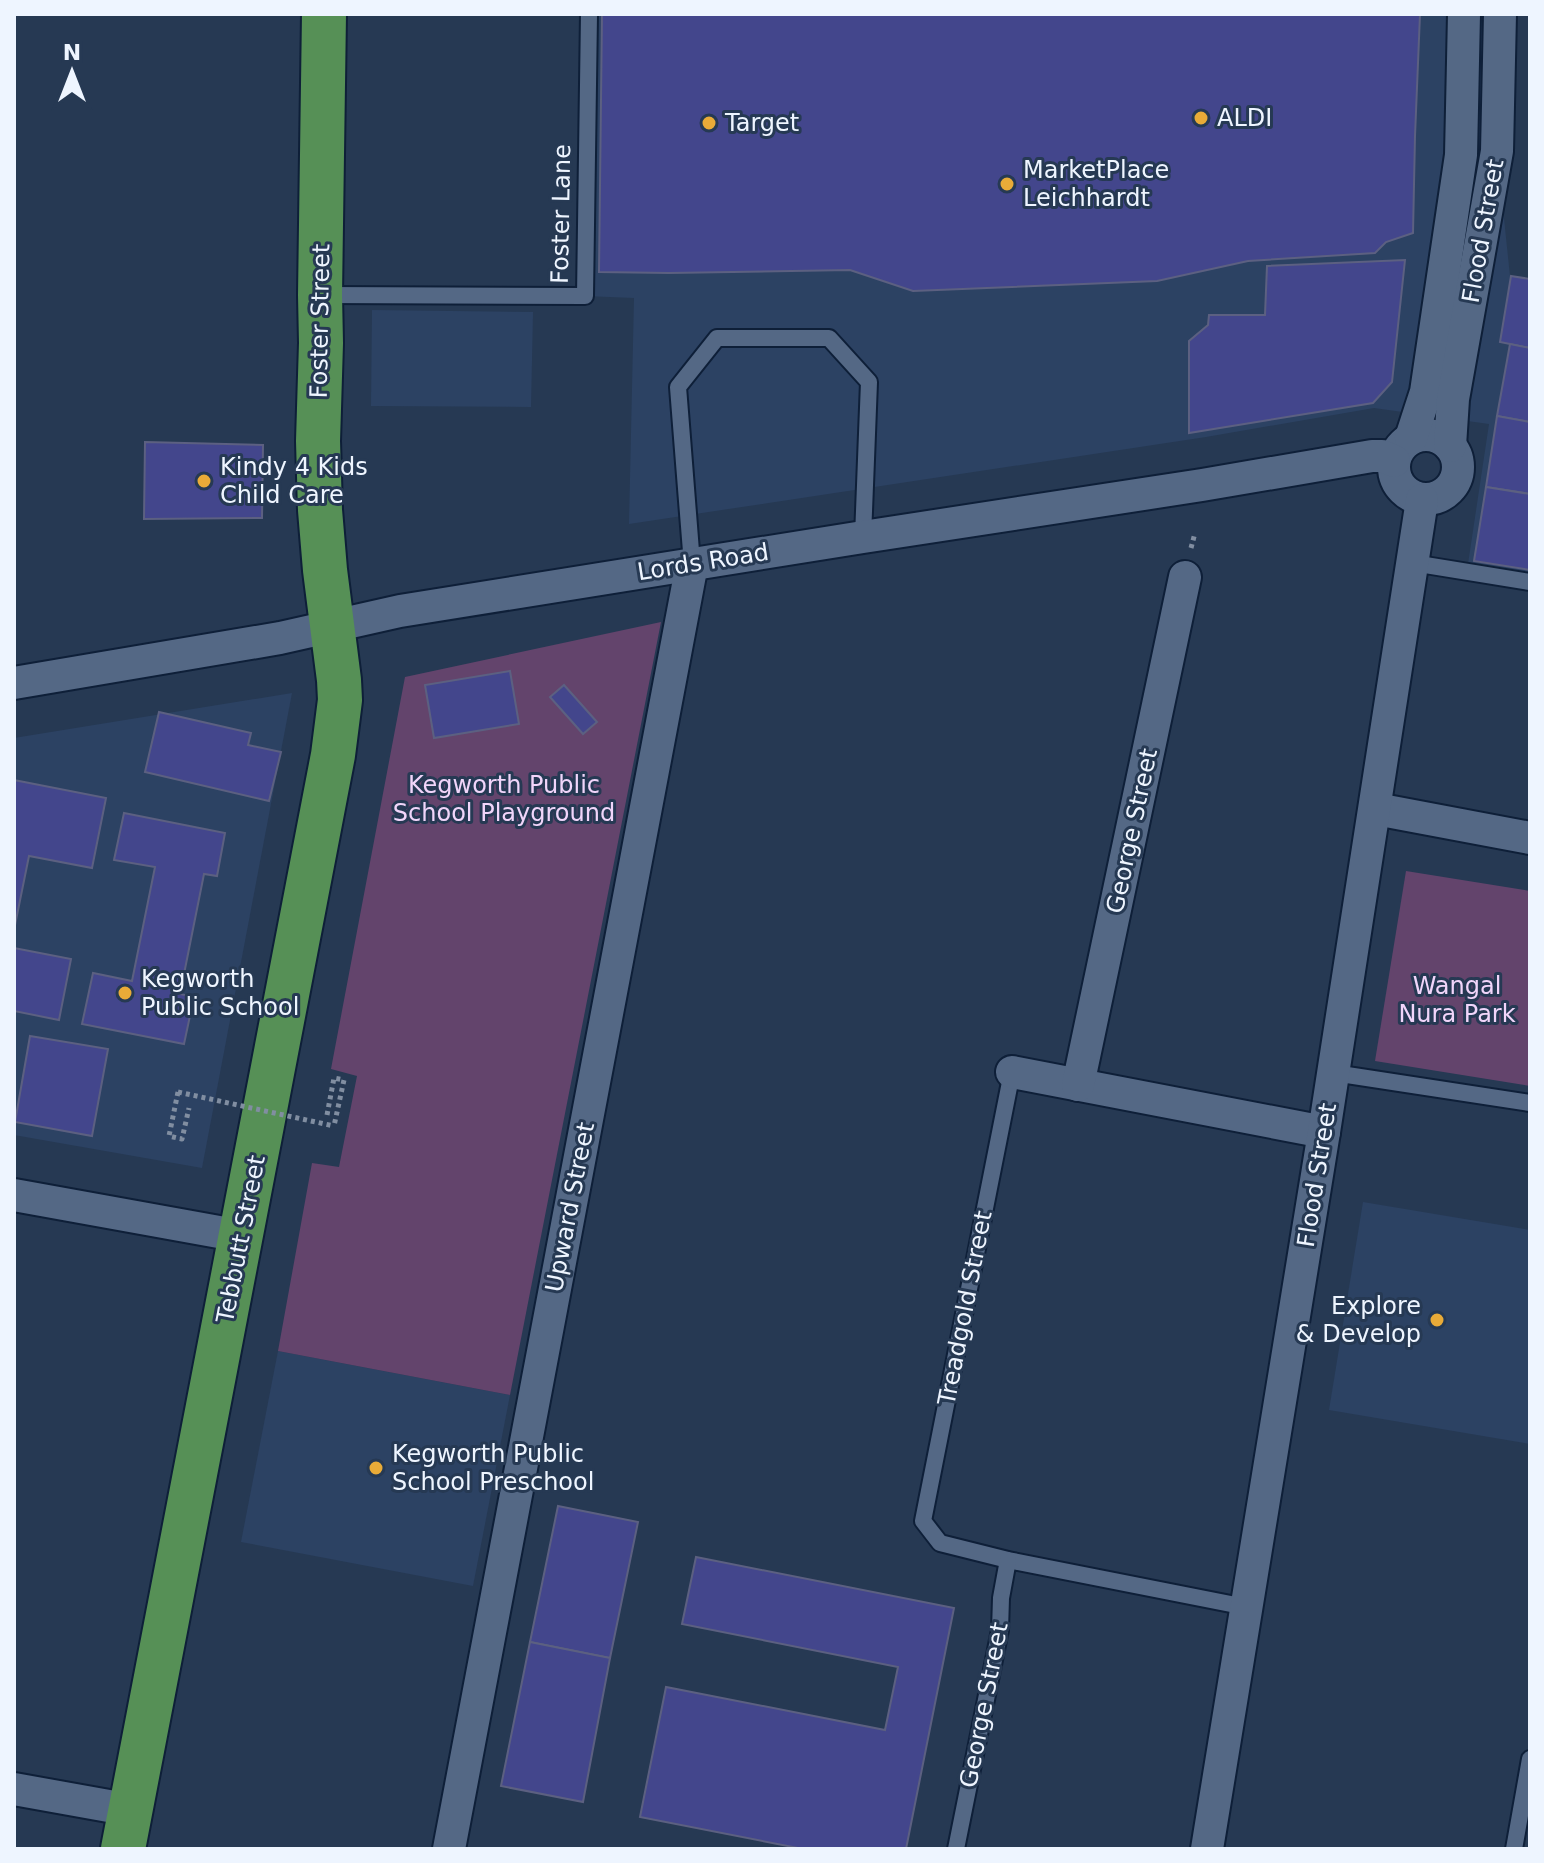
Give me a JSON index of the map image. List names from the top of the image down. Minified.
{"streets":{"main road":["Foster Street","Tebbutt Street"],"street":["Flood Street","Lords Road","George Street","Upward Street","Treadgold Street"],"lane":["Foster Lane"]},"crossings":[["Foster Lane","Foster Street"],["Flood Street","Lords Road"],["Flood Street","Treadgold Street"],["Foster Street","Lords Road"],["Foster Street","Tebbutt Street"],["Lords Road","Upward Street"],["Lords Road","Tebbutt Street"],["George Street","Treadgold Street"]],"parks":["Kegworth Public School Playground","Wangal Nura Park"],"places":["ALDI","Target","MarketPlace Leichhardt","Kindy 4 Kids Child Care","Kegworth Public School","Explore & Develop","Kegworth Public School Preschool"],"north":"top"}
